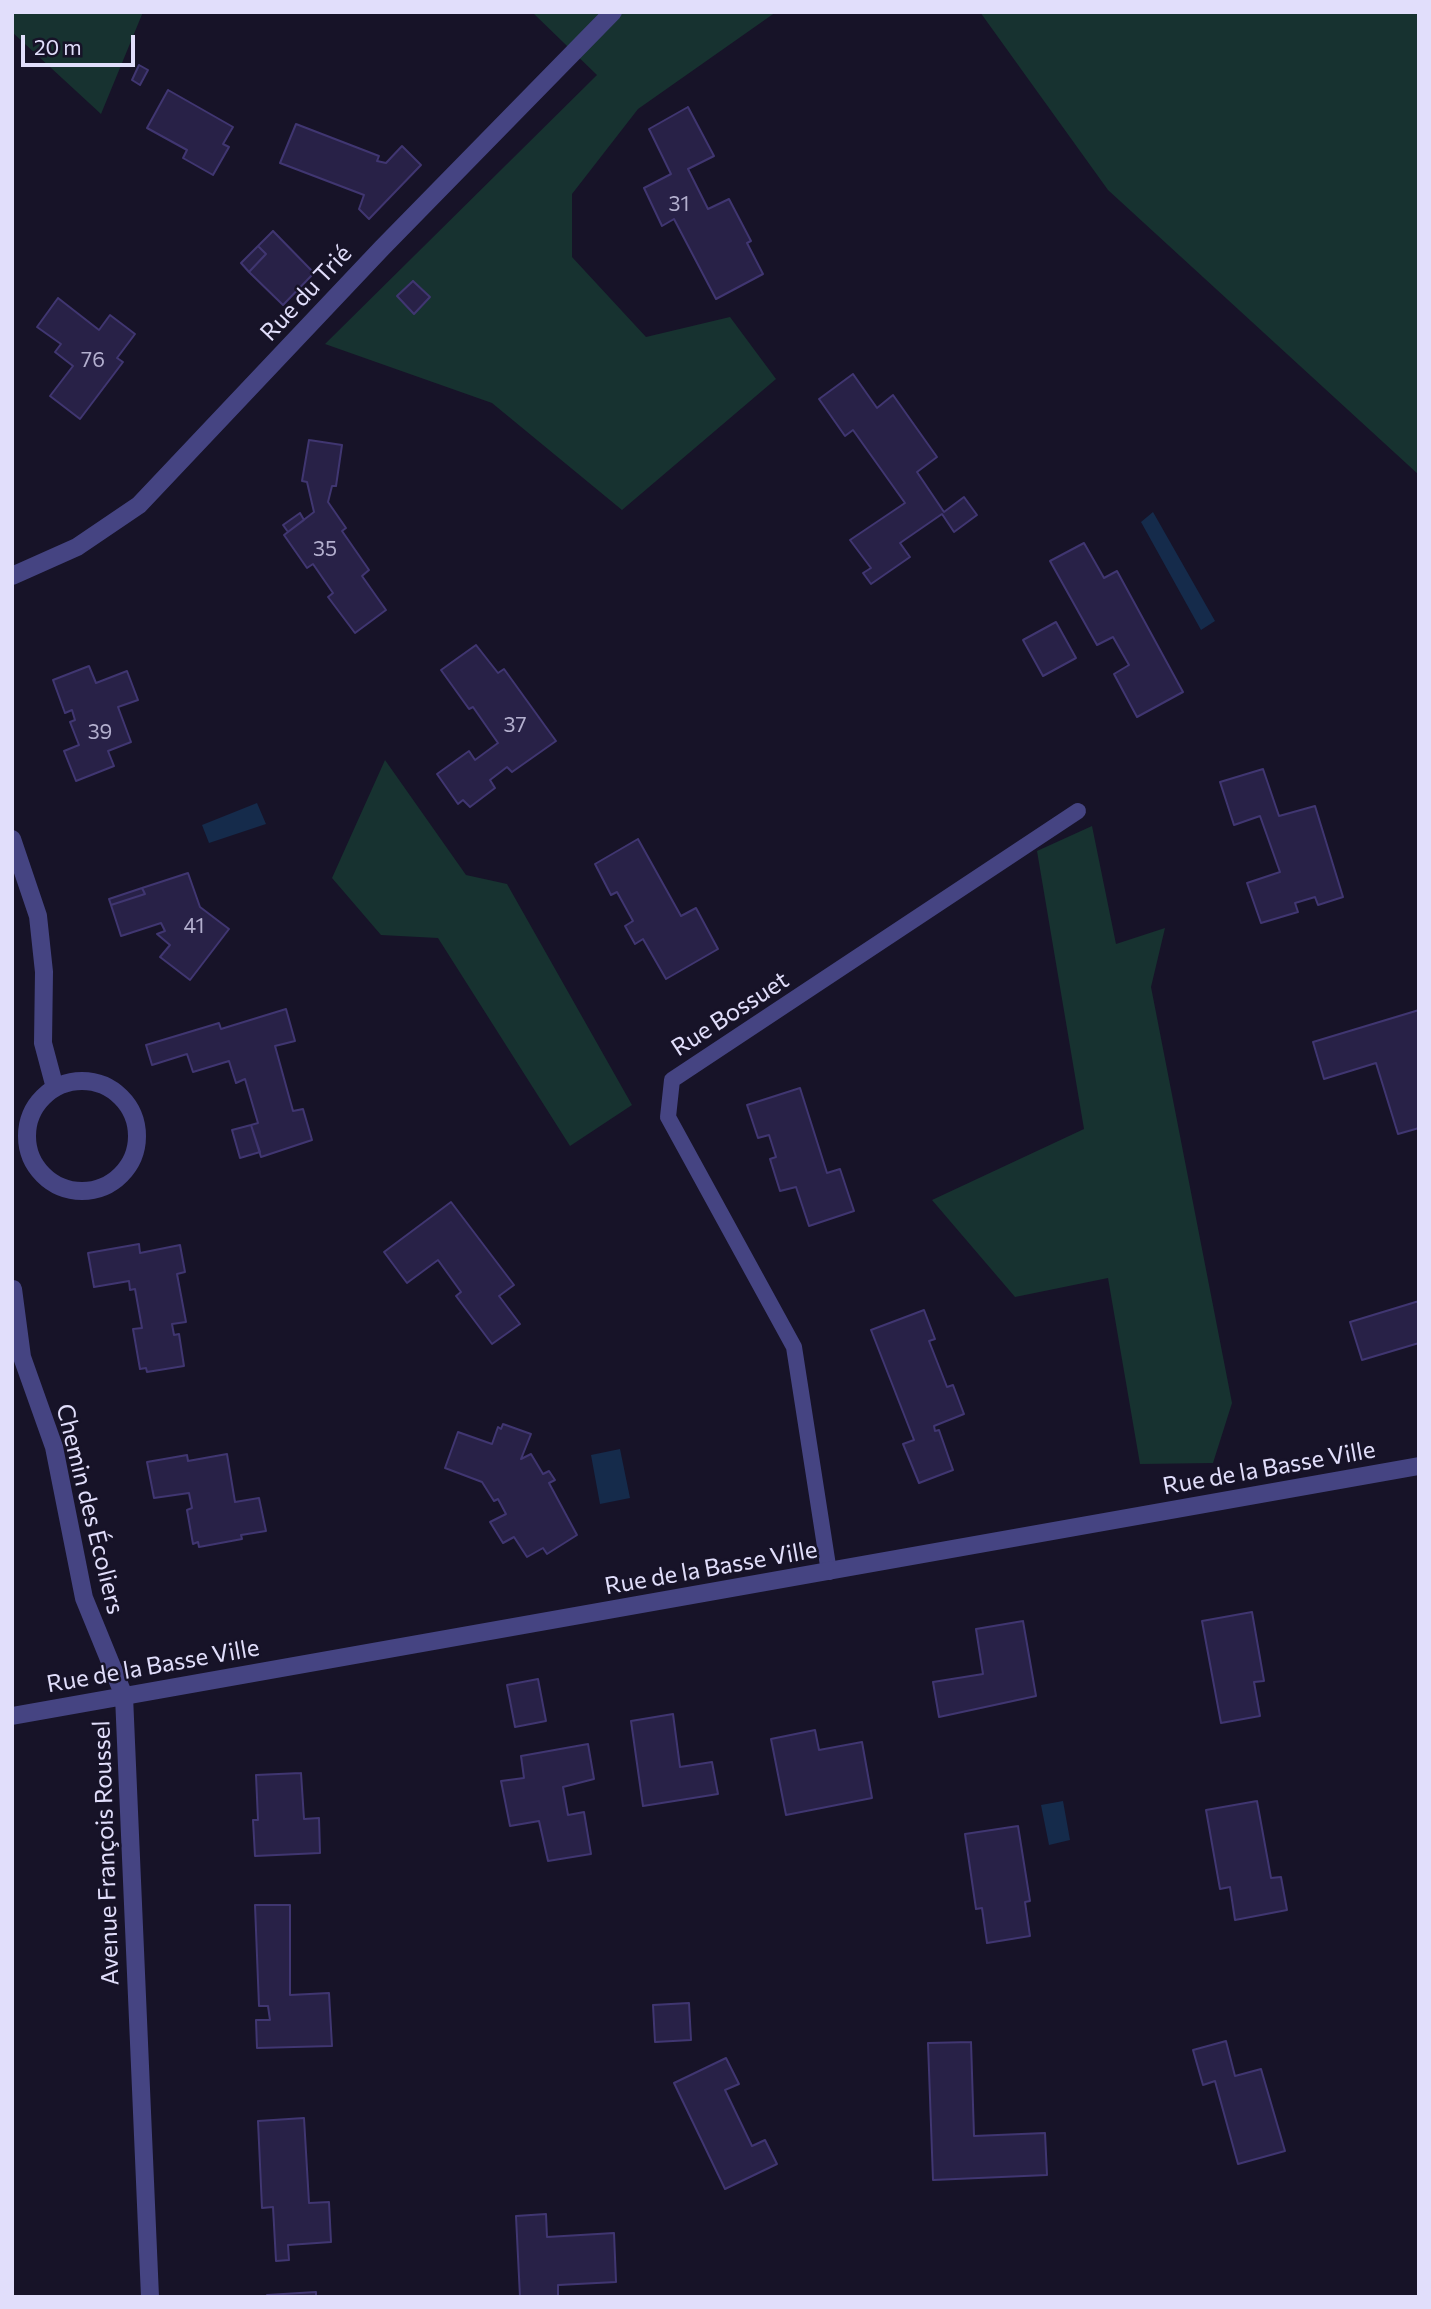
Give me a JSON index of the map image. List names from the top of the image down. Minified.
{"streets":{"street":["Rue du Trié","Rue de la Basse Ville","Chemin des Écoliers","Avenue François Roussel"],"lane":["Rue Bossuet"]},"crossings":[["Rue Bossuet","Rue de la Basse Ville"],["Rue de la Basse Ville","Chemin des Écoliers"],["Rue de la Basse Ville","Avenue François Roussel"],["Chemin des Écoliers","Avenue François Roussel"]],"house_numbers":["31","76","35","37","39","41"],"scale_bar":"20 m"}
